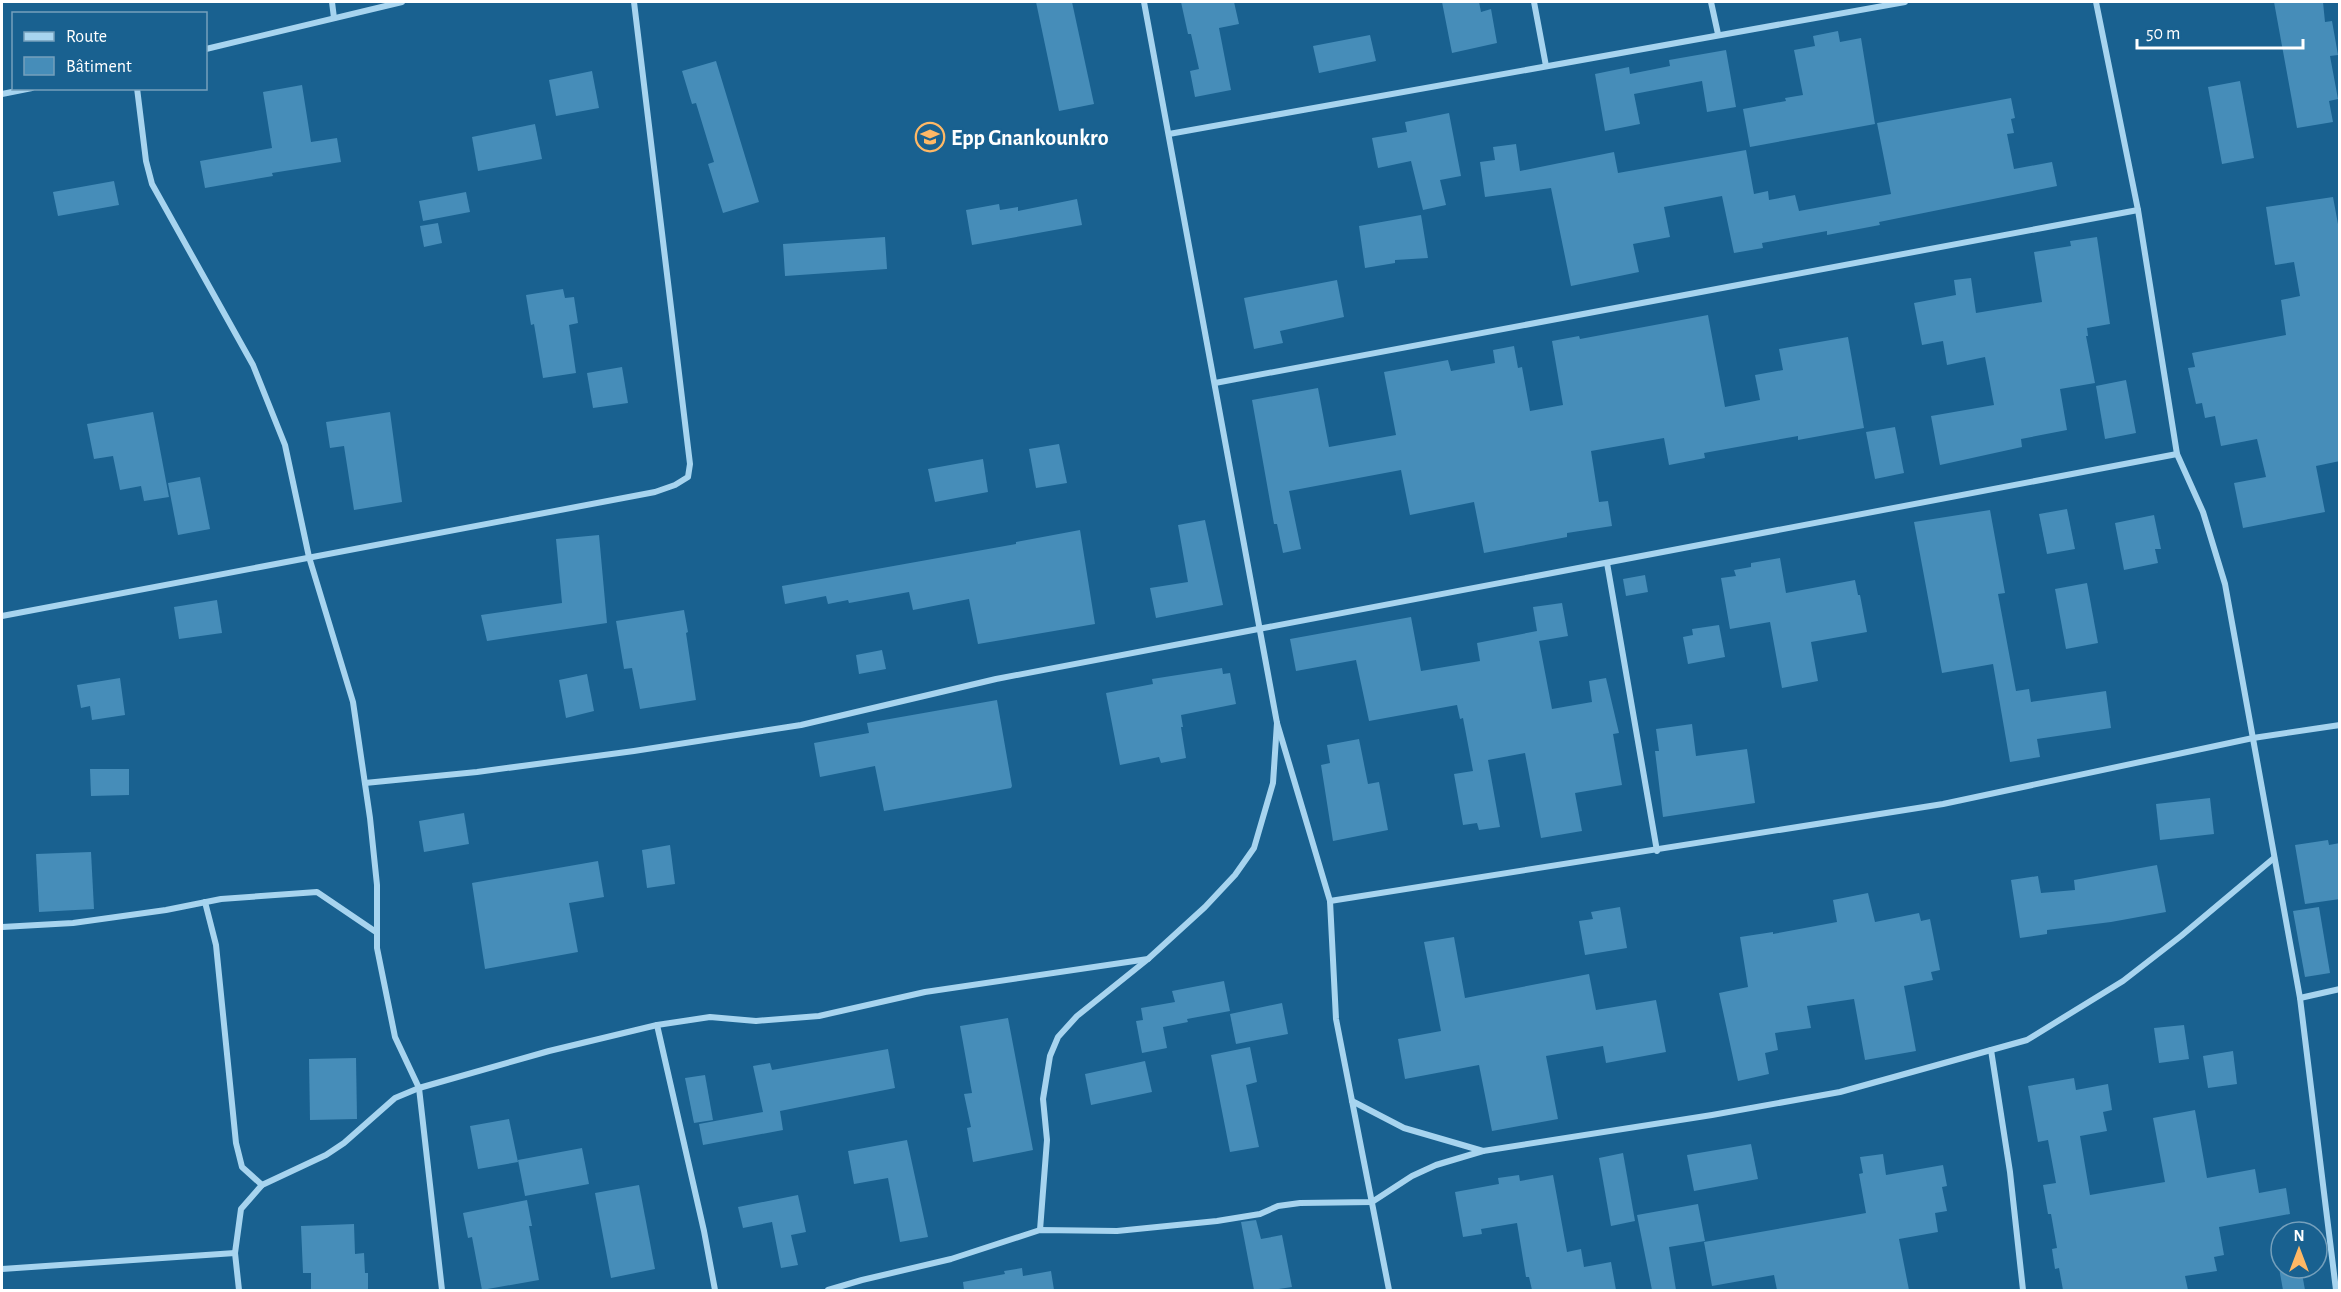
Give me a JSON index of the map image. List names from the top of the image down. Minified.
{"places":{"school or university":["Epp Gnankounkro"]},"legend":["Route","Bâtiment"],"scale_bar":"50 m","north":"top"}
